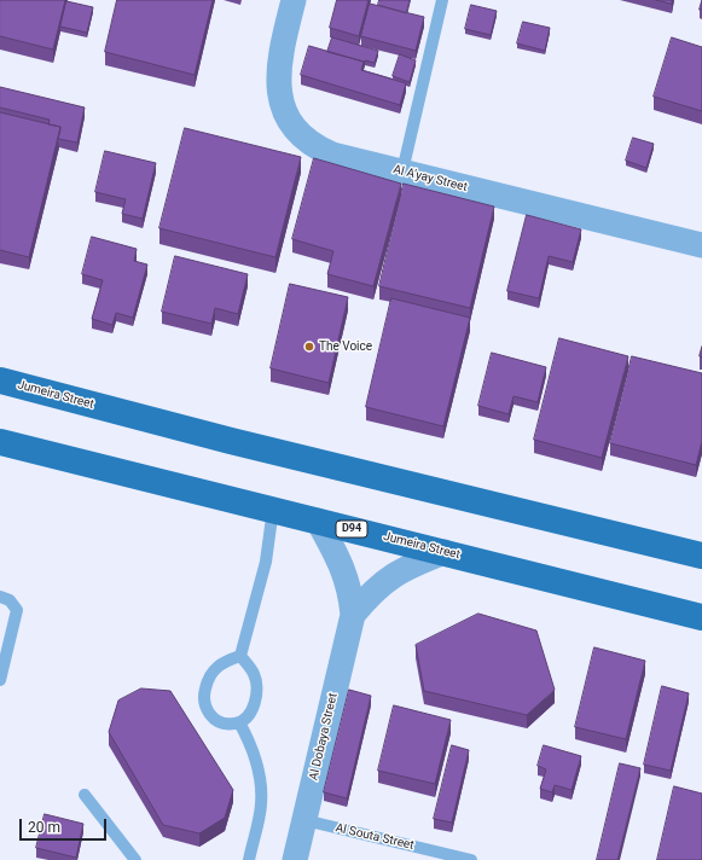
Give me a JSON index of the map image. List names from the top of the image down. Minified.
{"streets":{"main road":["Jumeira Street","D94"],"street":["Al A'yay Street","Al Dobaya Street"],"lane":["Al Souta Street"]},"crossings":[["Jumeira Street","Al Dobaya Street"],["Al Dobaya Street","Al Souta Street"]],"places":["The Voice"],"scale_bar":"20 m"}
